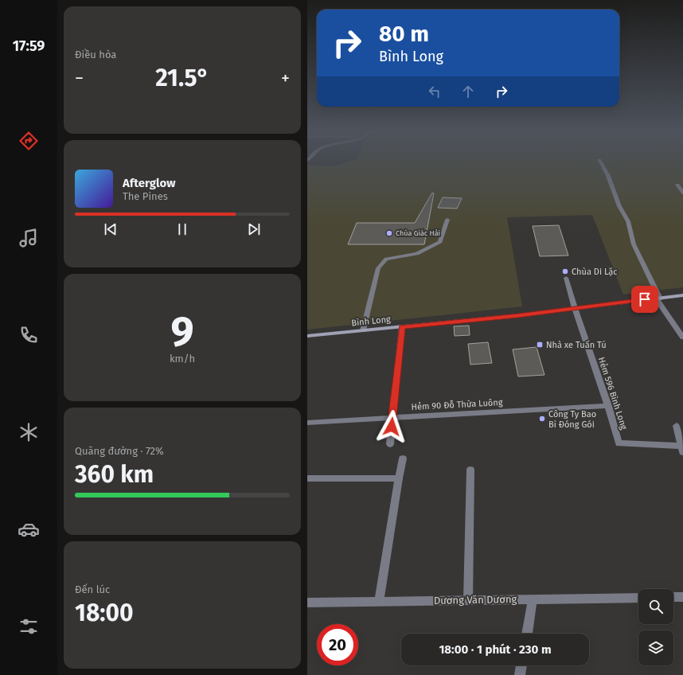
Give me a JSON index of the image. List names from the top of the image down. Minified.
{"streets":{"main road":["Bình Long"],"street":["Hẻm 596 Bình Long","Hẻm 90 Đỗ Thừa Luông","Dương Văn Dương"]},"crossings":[["Bình Long","Hẻm 596 Bình Long"],["Hẻm 596 Bình Long","Hẻm 90 Đỗ Thừa Luông"]],"places":{"other":["Chùa Giác Hải","Chùa Di Lặc","Công Ty Bao Bì Đóng Gói"],"transit":["Nhà xe Tuấn Tú"]},"page":{"tabs":"17:59","tile":["Điều hòa",["9","km/h"],["Quãng đường · 72%","360 km"],["Đến lúc","18:00"]],"turn":["80 m","Bình Long"],"heat":["−","21.5°","+"],"song":["Afterglow","The Pines"],"limit":"20","trip":"18:00 · 1 phút · 230 m"}}
